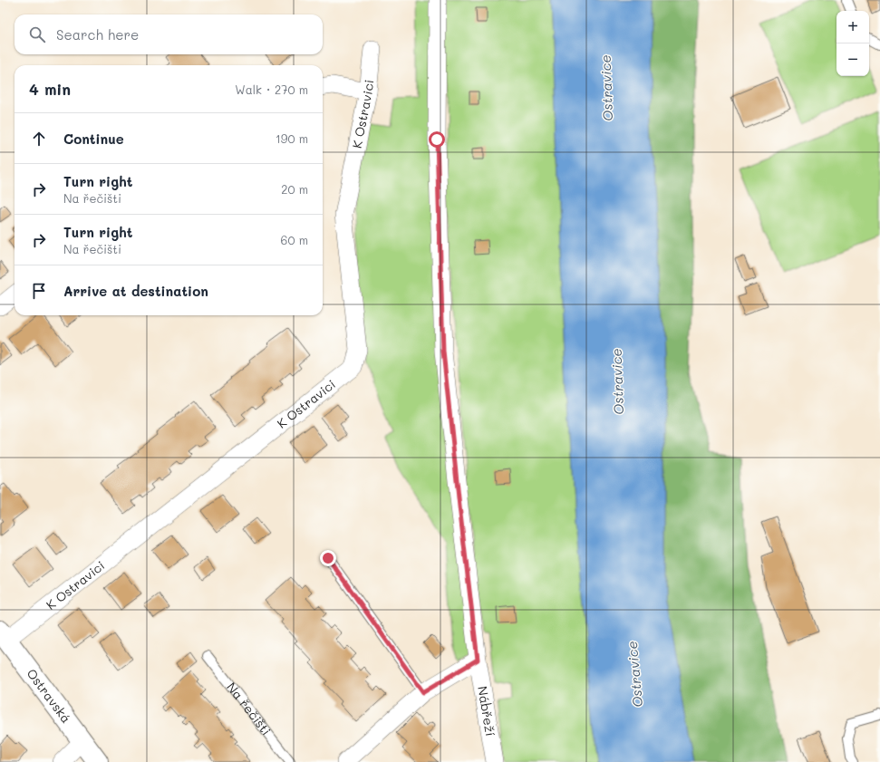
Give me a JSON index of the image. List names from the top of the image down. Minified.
{"streets":{"street":["K Ostravici","Ostravská","Nábřeží"],"lane":["Na řečišti"]},"crossings":[["K Ostravici","Ostravská"]],"water":["Ostravice"],"page":{"map_buttons":["+","−"],"search":"Search here","heading":["4 min","Walk · 270 m"],"list":[["Continue","190 m"],["Turn right","Na řečišti","20 m"],["Turn right","Na řečišti","60 m"],"Arrive at destination"]}}
